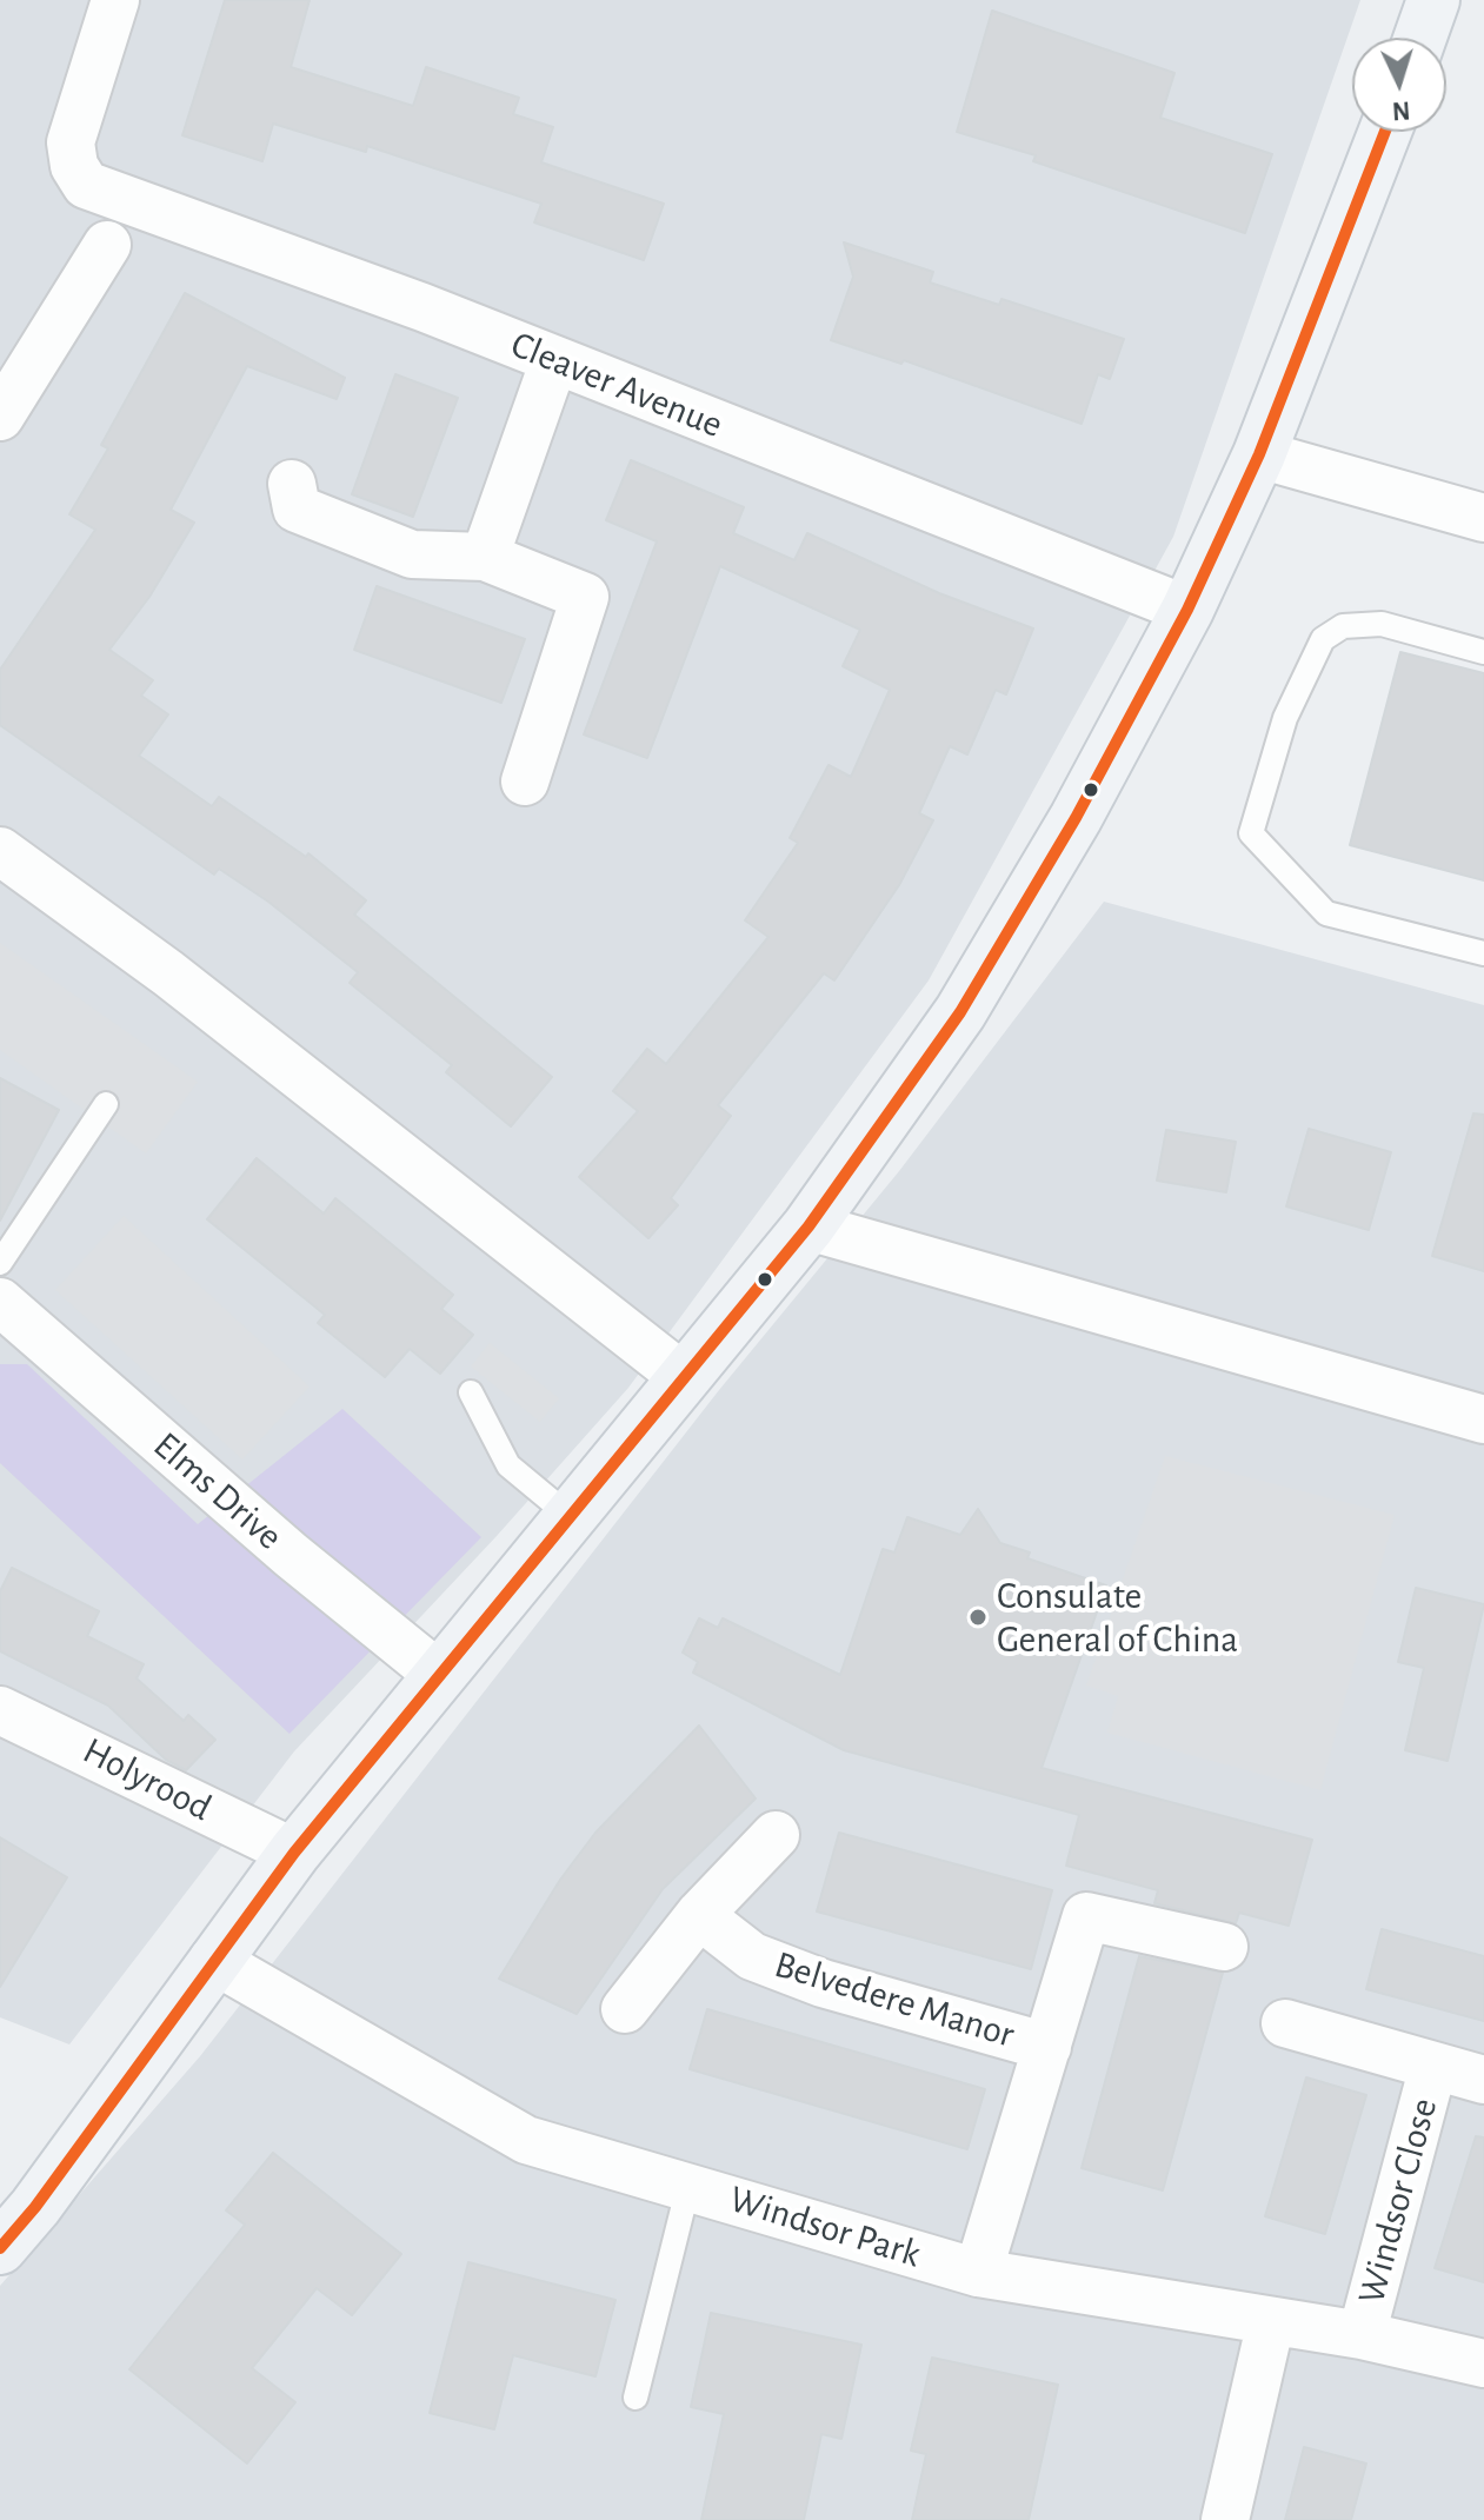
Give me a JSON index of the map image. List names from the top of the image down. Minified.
{"streets":{"street":["Cleaver Avenue","Elms Drive","Holyrood","Belvedere Manor","Windsor Close","Windsor Park"]},"crossings":[["Belvedere Manor","Windsor Park"],["Windsor Close","Windsor Park"]],"places":["Consulate General of China"],"north":"bottom"}
